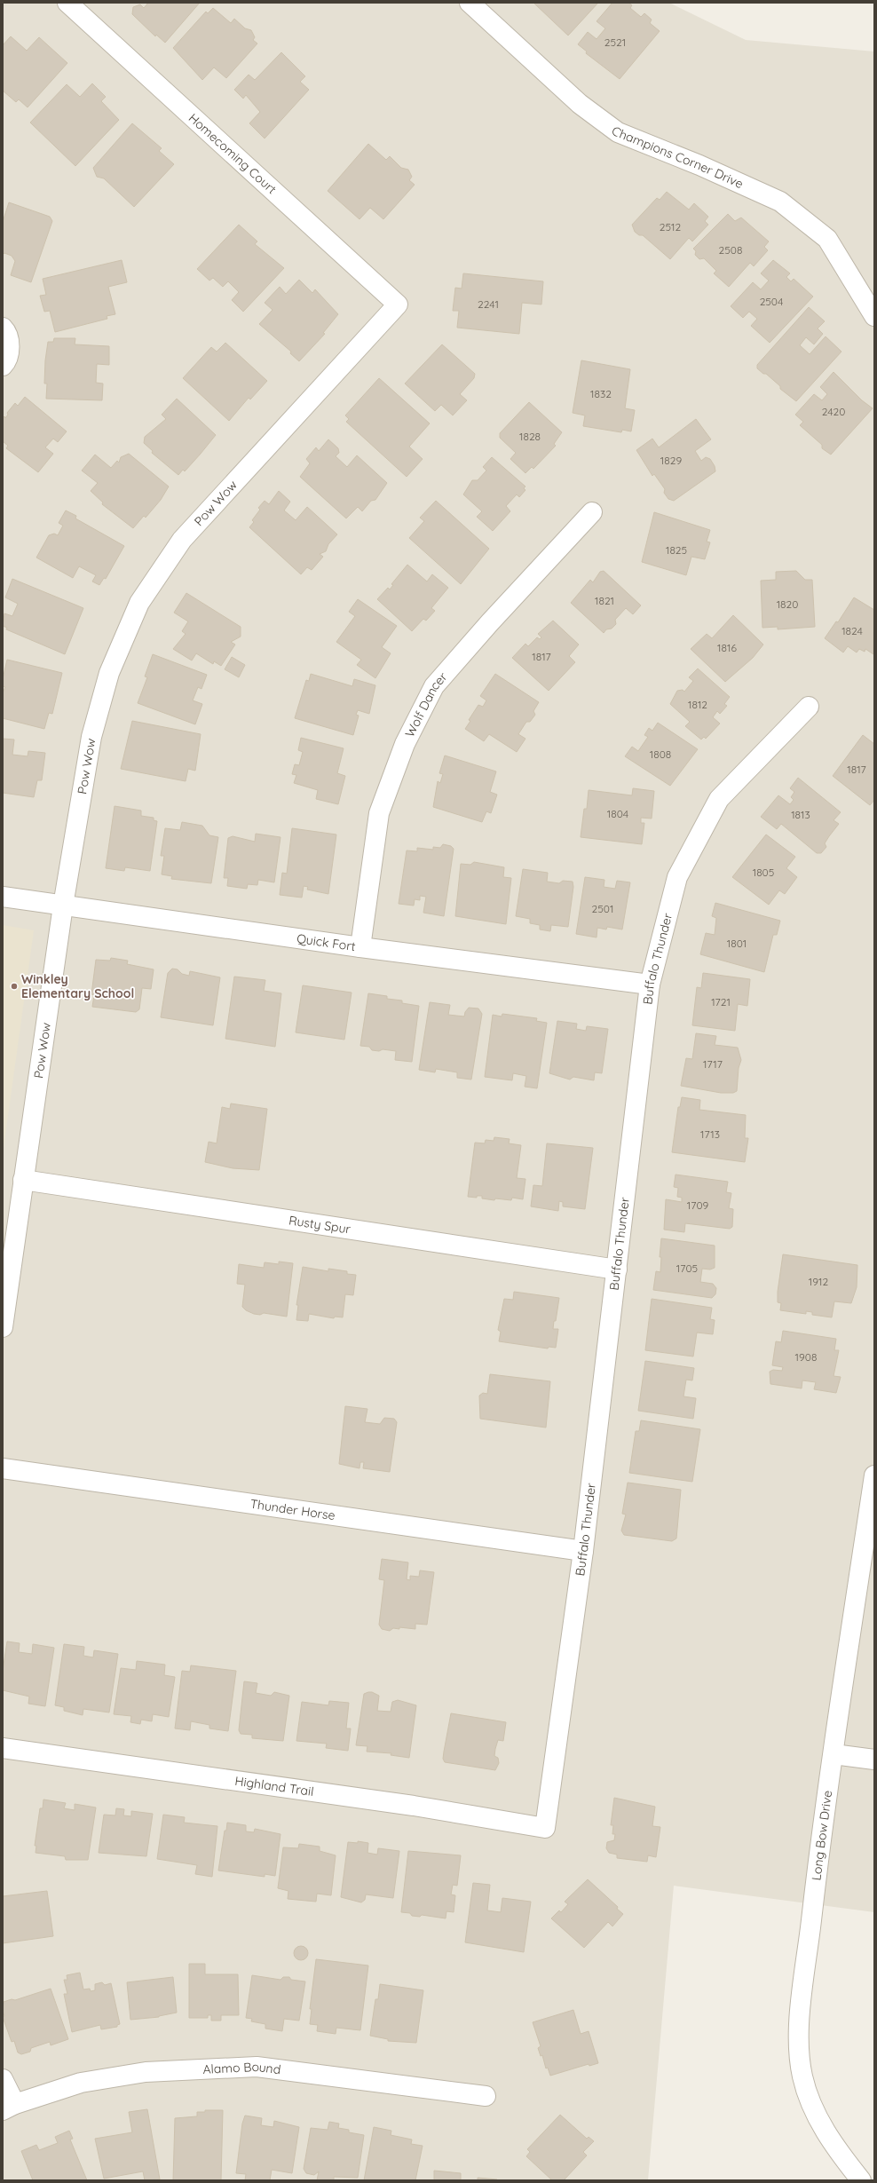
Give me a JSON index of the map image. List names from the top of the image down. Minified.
{"streets":{"street":["Homecoming Court","Champions Corner Drive","Pow Wow","Wolf Dancer","Quick Fort","Buffalo Thunder","Rusty Spur","Thunder Horse","Highland Trail","Long Bow Drive","Alamo Bound"]},"crossings":[["Homecoming Court","Pow Wow"],["Pow Wow","Quick Fort"],["Pow Wow","Rusty Spur"],["Wolf Dancer","Quick Fort"],["Quick Fort","Buffalo Thunder"],["Buffalo Thunder","Rusty Spur"],["Buffalo Thunder","Thunder Horse"],["Buffalo Thunder","Highland Trail"]],"places":["Winkley Elementary School"],"house_numbers":["2521","2512","2508","2504","2241","1832","2420","1828","1829","1825","1821","1820","1824","1816","1817","1812","1808","1817","1804","1813","1805","2501","1801","1721","1717","1713","1709","1705","1912","1908"]}
